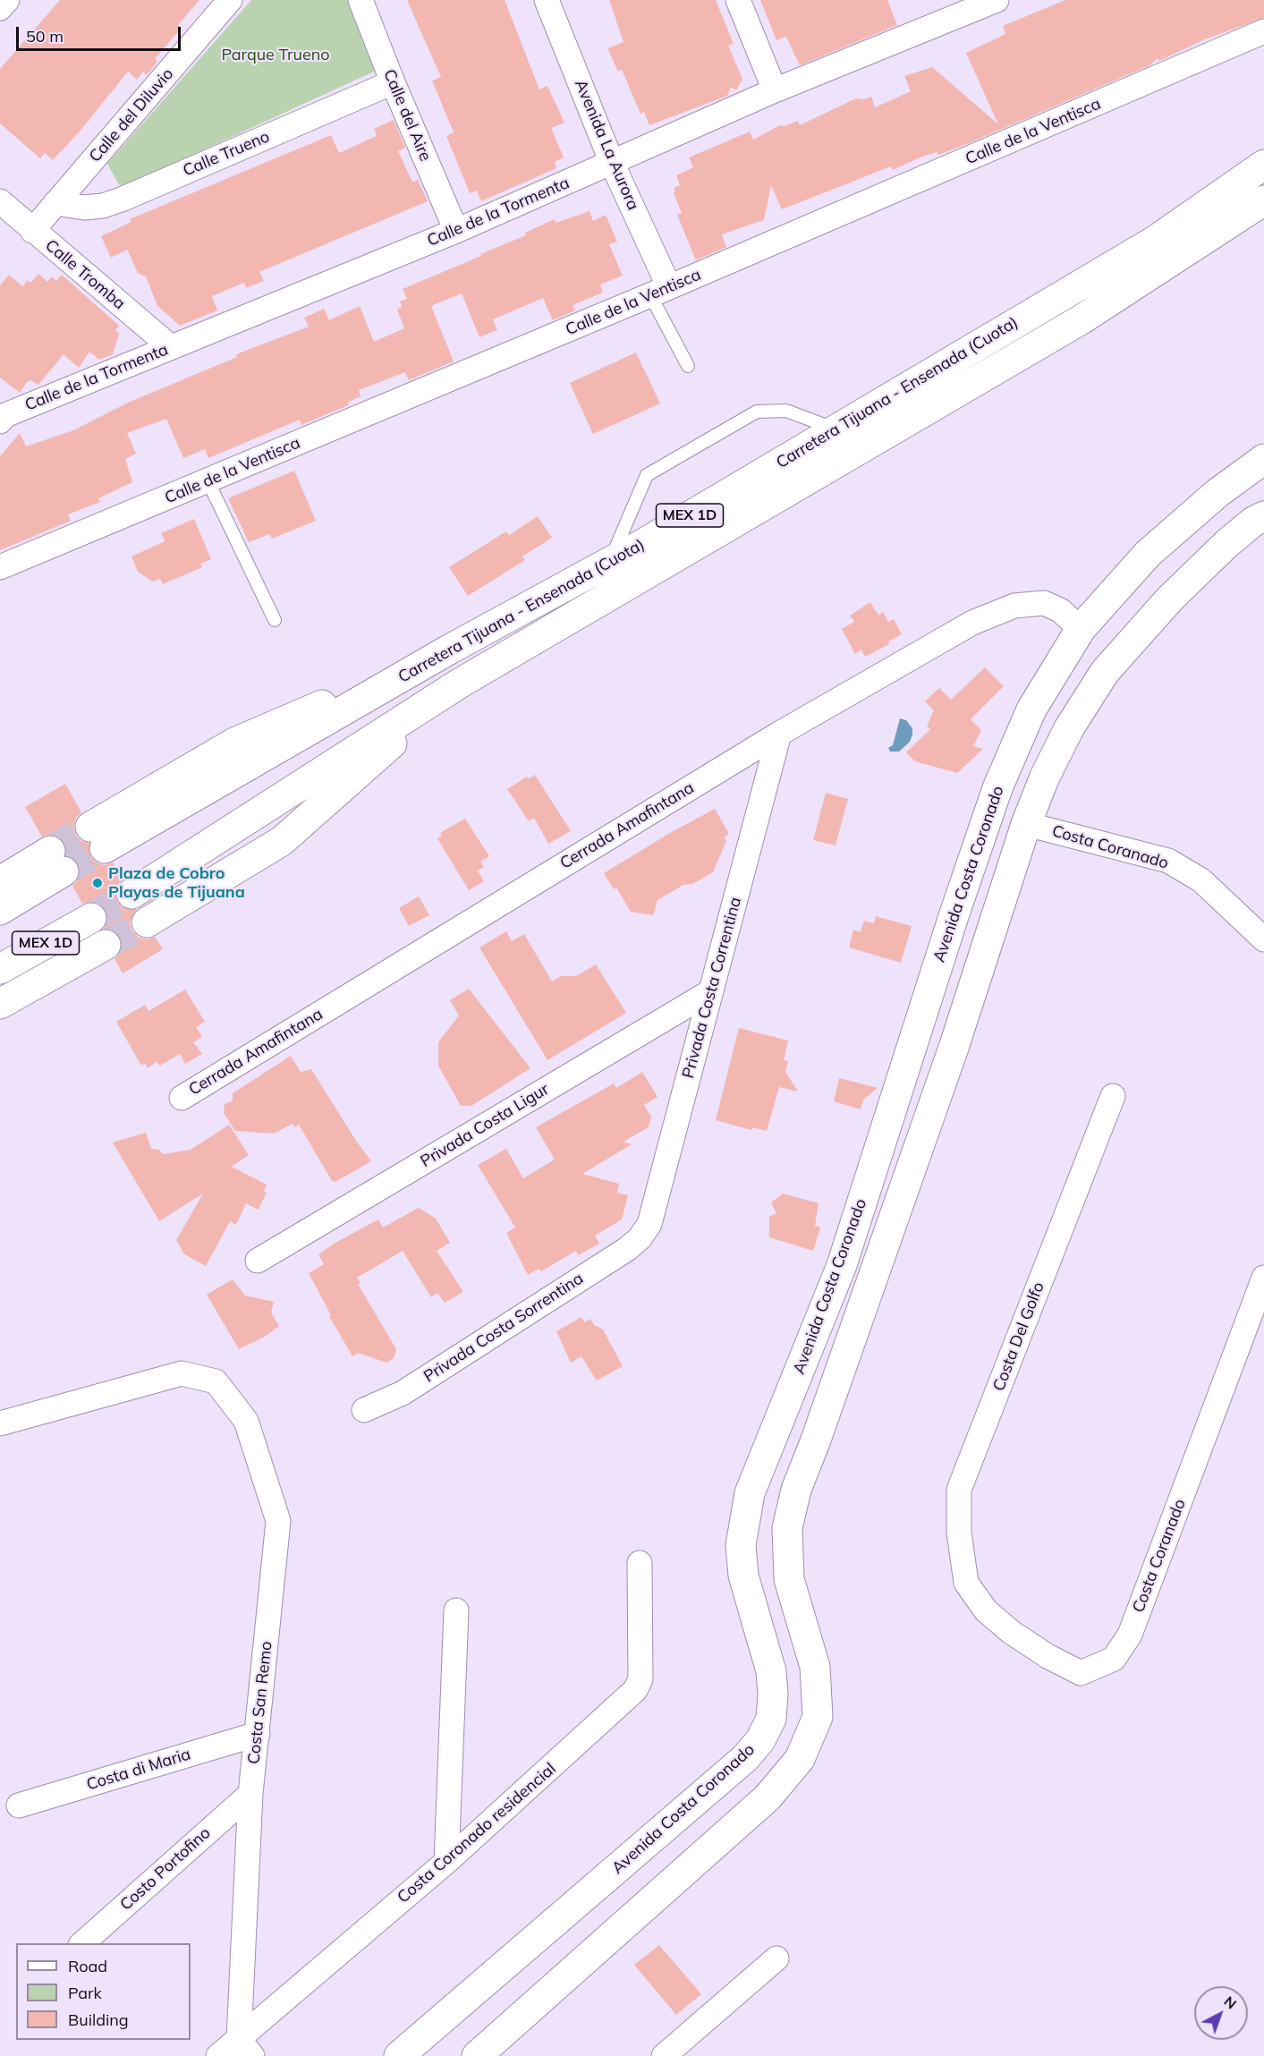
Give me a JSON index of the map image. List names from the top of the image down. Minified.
{"streets":{"main road":["Carretera Tijuana - Ensenada (Cuota)","MEX 1D","Avenida Costa Coronado"],"street":["Calle del Diluvio","Calle del Aire","Calle de la Ventisca","Avenida La Aurora","Calle Trueno","Calle de la Tormenta","Calle Tromba","Cerrada Amafintana","Costa Coranado","Privada Costa Correntina","Privada Costa Ligur","Privada Costa Sorrentina","Costa Del Golfo","Costa San Remo","Costa di Maria","Costa Coronado residencial","Costo Portofino"]},"crossings":[["Calle del Diluvio","Calle Trueno"],["Calle del Diluvio","Calle Tromba"],["Calle del Aire","Calle Trueno"],["Calle del Aire","Calle de la Tormenta"],["Calle de la Ventisca","Avenida La Aurora"],["Avenida La Aurora","Calle de la Tormenta"],["Calle de la Tormenta","Calle Tromba"],["Cerrada Amafintana","Avenida Costa Coronado"],["Cerrada Amafintana","Privada Costa Correntina"],["Costa Coranado","Costa Del Golfo"],["Privada Costa Correntina","Privada Costa Ligur"],["Privada Costa Correntina","Privada Costa Sorrentina"],["Costa San Remo","Costa di Maria"],["Costa San Remo","Costa Coronado residencial"],["Costa San Remo","Costo Portofino"]],"parks":["Parque Trueno"],"places":["Plaza de Cobro Playas de Tijuana"],"legend":["Road","Park","Building"],"scale_bar":"50 m","north":"top right"}
